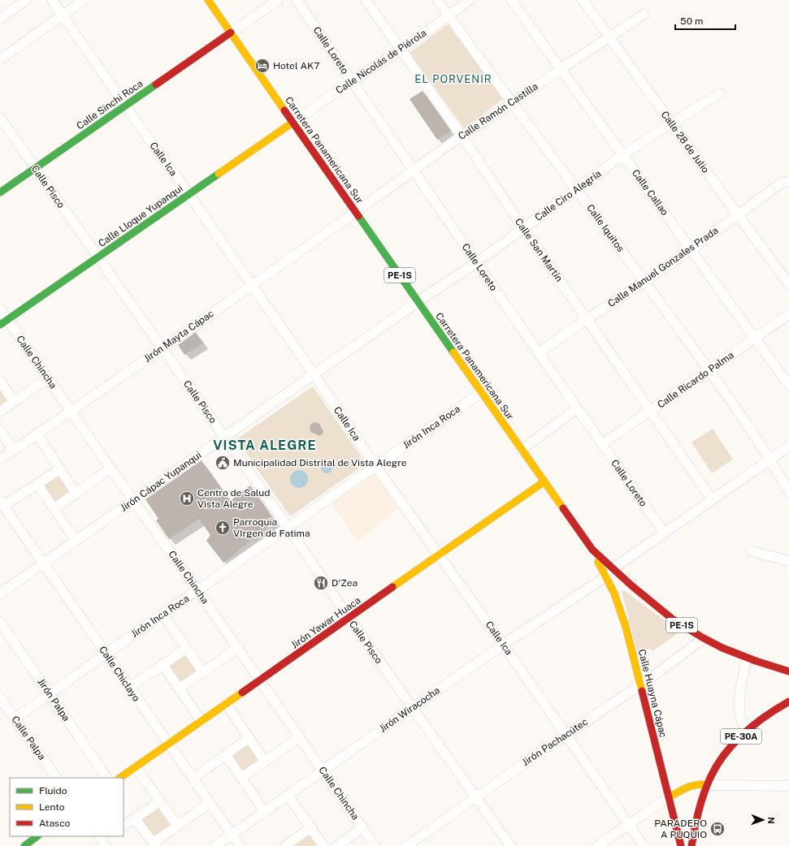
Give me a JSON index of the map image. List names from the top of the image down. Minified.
{"streets":{"main road":["Calle Sinchi Roca","Carretera Panamericana Sur","Calle Lloque Yupanqui","PE-1S","Jirón Yawar Huaca","Calle Huayna Cápac","PE-30A"],"street":["Calle Loreto","Calle Nicolás de Piérola","Calle Ramón Castilla","Calle 28 de Julio","Calle Ica","Calle Pisco","Calle Callao","Calle Ciro Alegría","Calle Iquitos","Calle San Martín","Calle Manuel Gonzales Prada","Jirón Mayta Cápac","Calle Chincha","Calle Ricardo Palma","Jirón Inca Roca","Jirón Cápac Yupanqui","Calle Chiclayo","Jirón Palpa","Jirón Wiracocha","Calle Palpa","Jirón Pachacútec"]},"crossings":[["Calle Loreto","Calle Nicolás de Piérola"],["Calle Loreto","Calle Ramón Castilla"],["Calle Loreto","Calle Ciro Alegría"],["Calle Loreto","Calle Manuel Gonzales Prada"],["Calle Loreto","Calle Ricardo Palma"],["Calle Loreto","Jirón Wiracocha"],["Calle Nicolás de Piérola","Carretera Panamericana Sur"],["Calle Nicolás de Piérola","Calle Lloque Yupanqui"],["Calle Nicolás de Piérola","Calle Iquitos"],["Calle Nicolás de Piérola","Calle San Martín"],["Calle Sinchi Roca","Carretera Panamericana Sur"],["Calle Sinchi Roca","Calle Ica"],["Calle Sinchi Roca","Calle Pisco"],["Calle Ramón Castilla","Calle 28 de Julio"],["Calle Ramón Castilla","Carretera Panamericana Sur"],["Calle Ramón Castilla","Calle Callao"],["Calle Ramón Castilla","Calle Iquitos"],["Calle Ramón Castilla","Calle San Martín"],["Calle Ramón Castilla","Jirón Mayta Cápac"],["Calle 28 de Julio","Calle Ciro Alegría"],["Calle 28 de Julio","Calle Manuel Gonzales Prada"],["Carretera Panamericana Sur","Calle Ciro Alegría"],["Carretera Panamericana Sur","Calle Lloque Yupanqui"],["Carretera Panamericana Sur","Jirón Mayta Cápac"],["Carretera Panamericana Sur","Jirón Inca Roca"],["Carretera Panamericana Sur","Jirón Cápac Yupanqui"],["Carretera Panamericana Sur","Jirón Yawar Huaca"],["Carretera Panamericana Sur","Calle Huayna Cápac"],["Calle Ica","Calle Lloque Yupanqui"],["Calle Ica","Jirón Mayta Cápac"],["Calle Ica","Jirón Inca Roca"],["Calle Ica","Jirón Cápac Yupanqui"],["Calle Ica","Jirón Yawar Huaca"],["Calle Ica","Jirón Wiracocha"],["Calle Ica","Jirón Pachacútec"],["Calle Pisco","Calle Lloque Yupanqui"],["Calle Pisco","Jirón Mayta Cápac"],["Calle Pisco","Jirón Inca Roca"],["Calle Pisco","Jirón Cápac Yupanqui"],["Calle Pisco","Jirón Yawar Huaca"],["Calle Pisco","Jirón Wiracocha"],["Calle Pisco","Jirón Pachacútec"],["Calle Callao","Calle Ciro Alegría"],["Calle Callao","Calle Manuel Gonzales Prada"],["Calle Callao","Calle Ricardo Palma"],["Calle Ciro Alegría","Calle Iquitos"],["Calle Ciro Alegría","Calle San Martín"],["Calle Ciro Alegría","Jirón Cápac Yupanqui"],["Calle Lloque Yupanqui","Calle Chincha"],["Calle Iquitos","Calle Manuel Gonzales Prada"],["Calle Iquitos","Calle Ricardo Palma"],["Calle Iquitos","Jirón Wiracocha"],["Calle San Martín","Calle Manuel Gonzales Prada"],["Calle San Martín","Calle Ricardo Palma"],["Calle San Martín","Jirón Wiracocha"],["PE-1S","Calle Huayna Cápac"],["PE-1S","Jirón Wiracocha"],["PE-1S","Jirón Pachacútec"],["Jirón Mayta Cápac","Calle Chincha"],["Calle Chincha","Jirón Inca Roca"],["Calle Chincha","Jirón Cápac Yupanqui"],["Calle Chincha","Jirón Yawar Huaca"],["Calle Chincha","Jirón Wiracocha"],["Jirón Inca Roca","Calle Chiclayo"],["Jirón Inca Roca","Jirón Palpa"],["Jirón Inca Roca","Calle Palpa"],["Jirón Cápac Yupanqui","Calle Chiclayo"],["Jirón Yawar Huaca","Calle Chiclayo"],["Calle Chiclayo","Jirón Wiracocha"],["Calle Huayna Cápac","Jirón Wiracocha"],["Calle Huayna Cápac","Jirón Pachacútec"]],"districts":["EL PORVENIR","VISTA ALEGRE"],"places":{"hotel":["Hotel AK7"],"public building":["Municipalidad Distrital de Vista Alegre"],"hospital":["Centro de Salud Vista Alegre"],"church":["Parroquia VIrgen de Fatima"],"restaurant":["D'Zea"],"bus stop":["PARADERO A PUQUIO"]},"legend":["Fluido","Lento","Atasco"],"scale_bar":"50 m","north":"right"}
